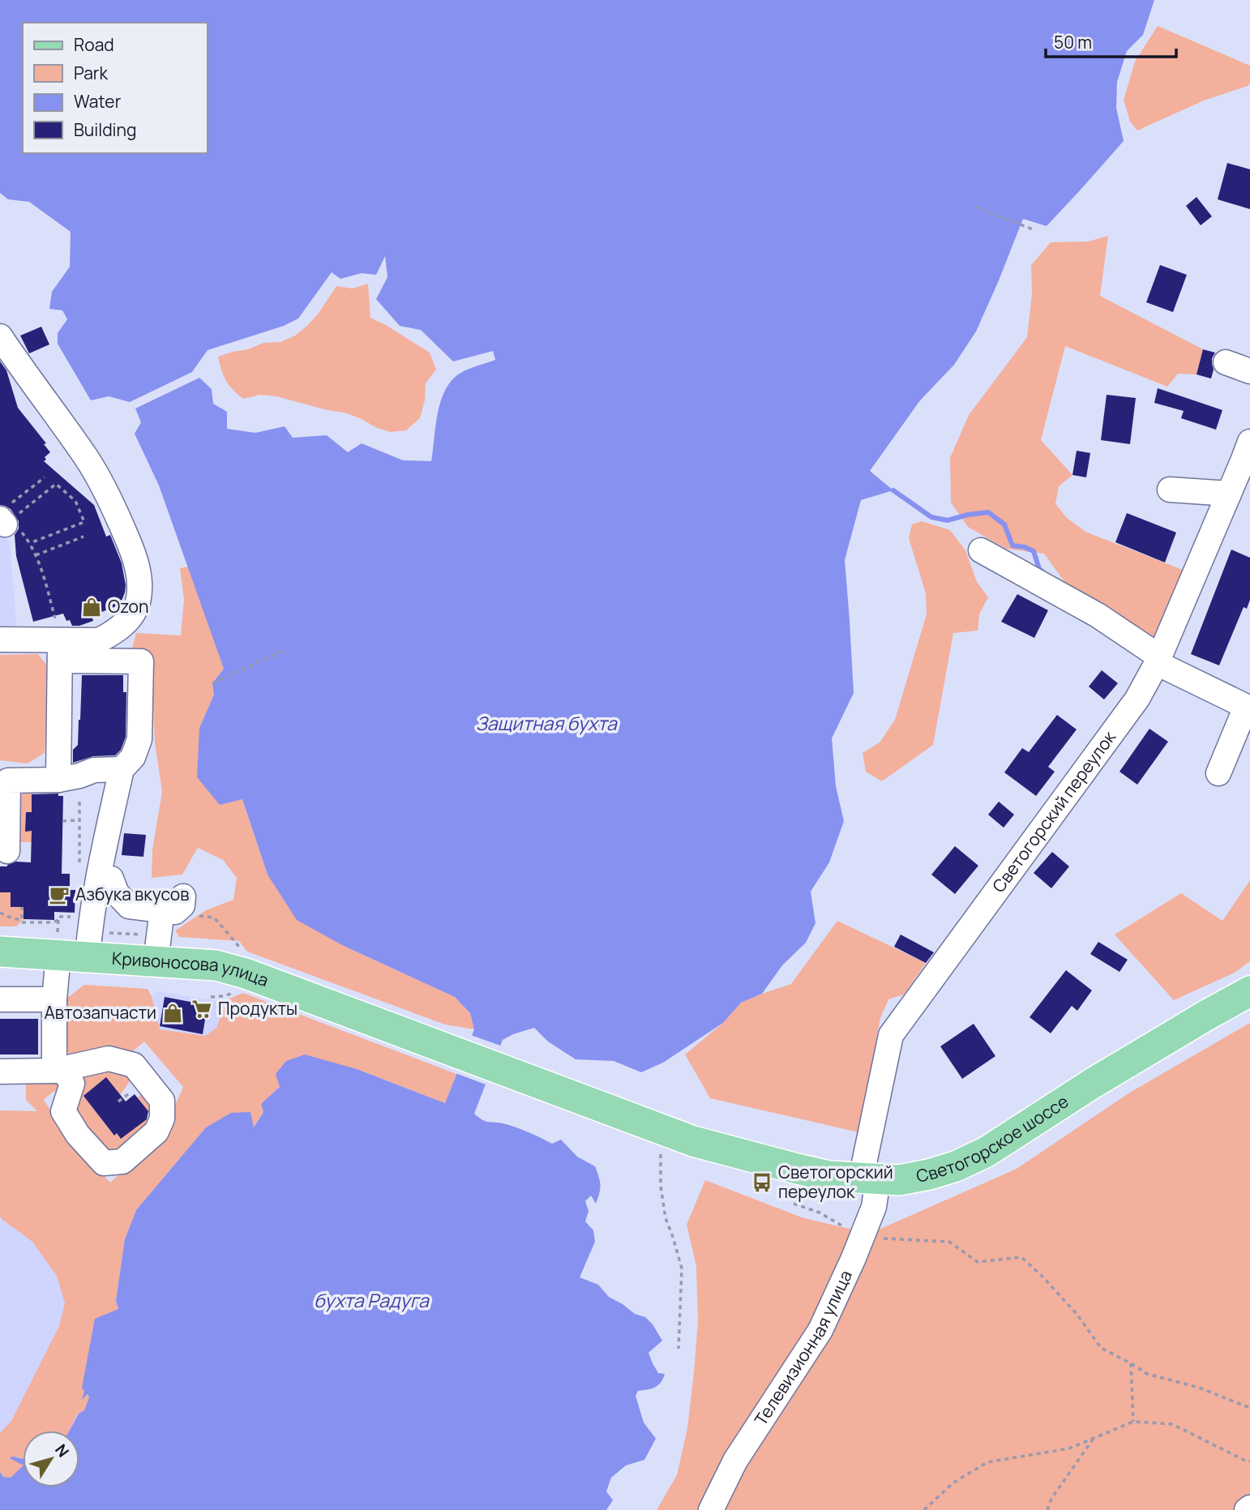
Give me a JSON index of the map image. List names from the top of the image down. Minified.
{"streets":{"main road":["Кривоносова улица","Светогорское шоссе"],"street":["Светогорский переулок","Телевизионная улица"]},"crossings":[["Светогорский переулок","Светогорское шоссе"],["Светогорский переулок","Телевизионная улица"],["Кривоносова улица","Светогорское шоссе"],["Светогорское шоссе","Телевизионная улица"]],"water":["Защитная бухта","бухта Радуга"],"places":{"shop":["Ozon","Автозапчасти"],"cafe":["Азбука вкусов"],"supermarket":["Продукты"],"bus stop":["Светогорский переулок"]},"legend":["Road","Park","Water","Building"],"scale_bar":"50 m","north":"top right"}
